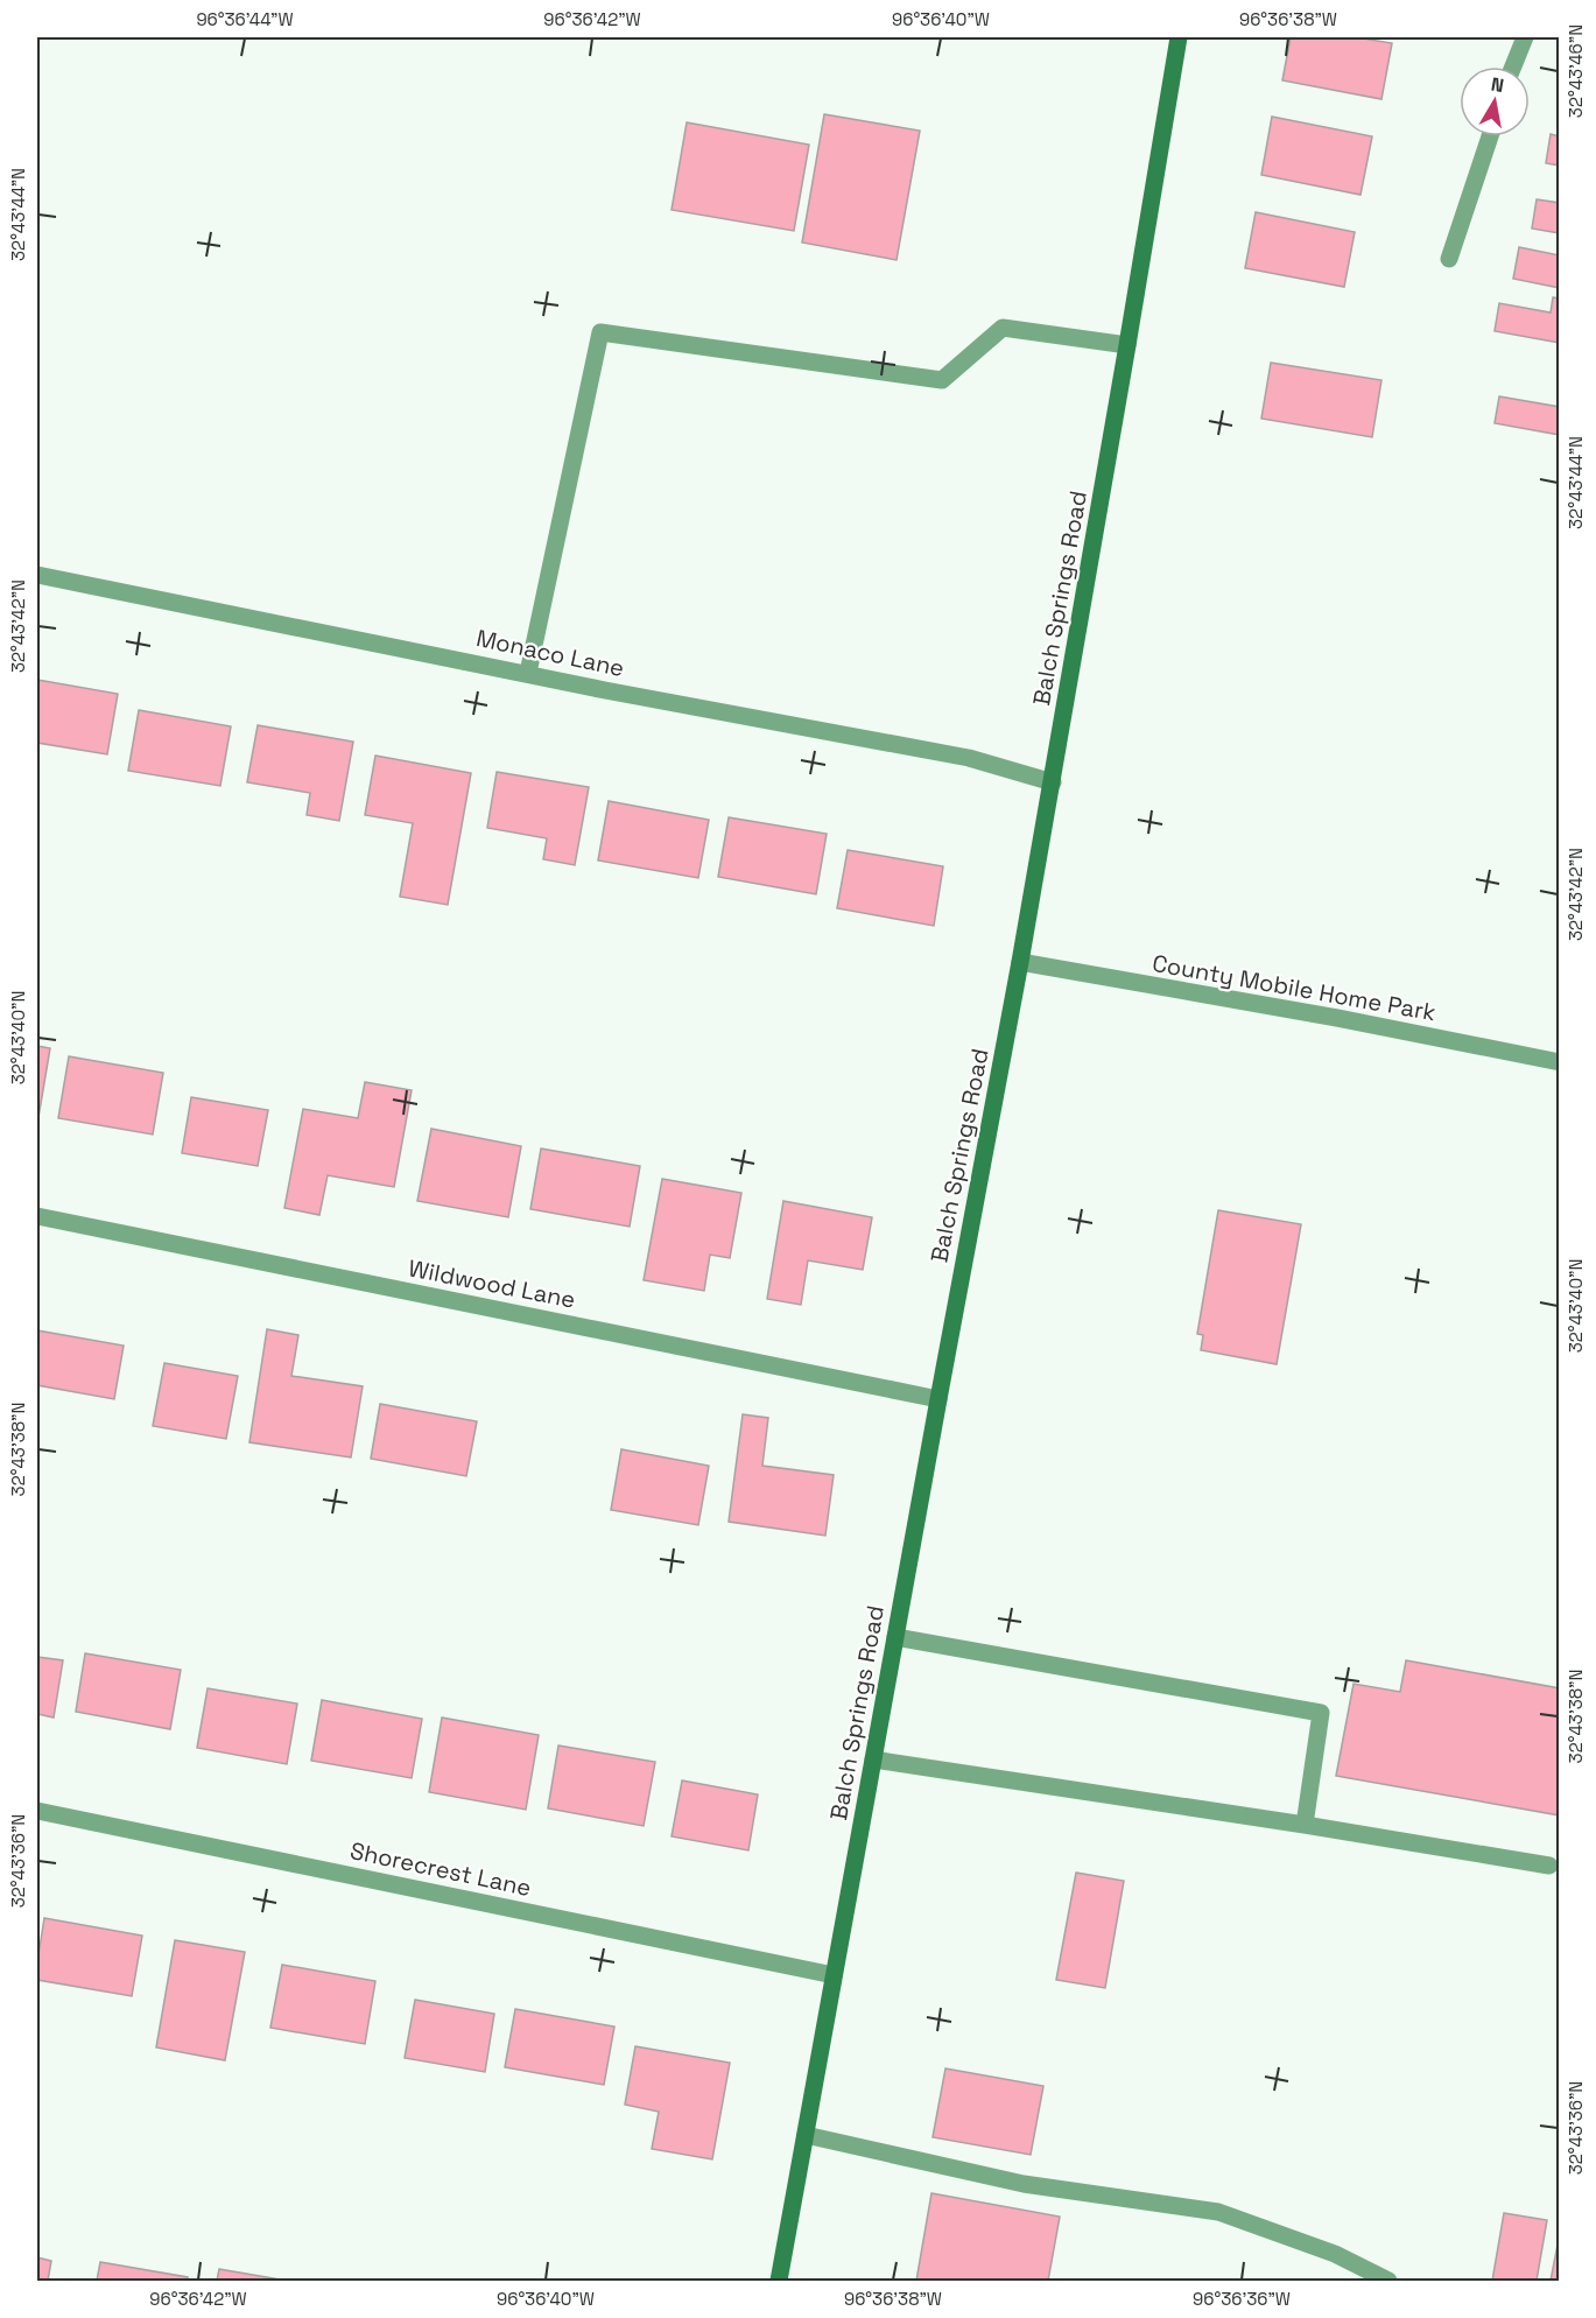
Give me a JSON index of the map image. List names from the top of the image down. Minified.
{"streets":{"street":["Balch Springs Road","Monaco Lane","County Mobile Home Park","Wildwood Lane","Shorecrest Lane"]},"crossings":[["Balch Springs Road","Monaco Lane"],["Balch Springs Road","County Mobile Home Park"],["Balch Springs Road","Wildwood Lane"],["Balch Springs Road","Shorecrest Lane"]],"north":"top","coordinates":["96°36'44\"W","96°36'42\"W","96°36'40\"W","96°36'38\"W","32°43'46\"N","32°43'44\"N","32°43'42\"N","32°43'40\"N","32°43'38\"N","32°43'36\"N","96°36'36\"W"]}
